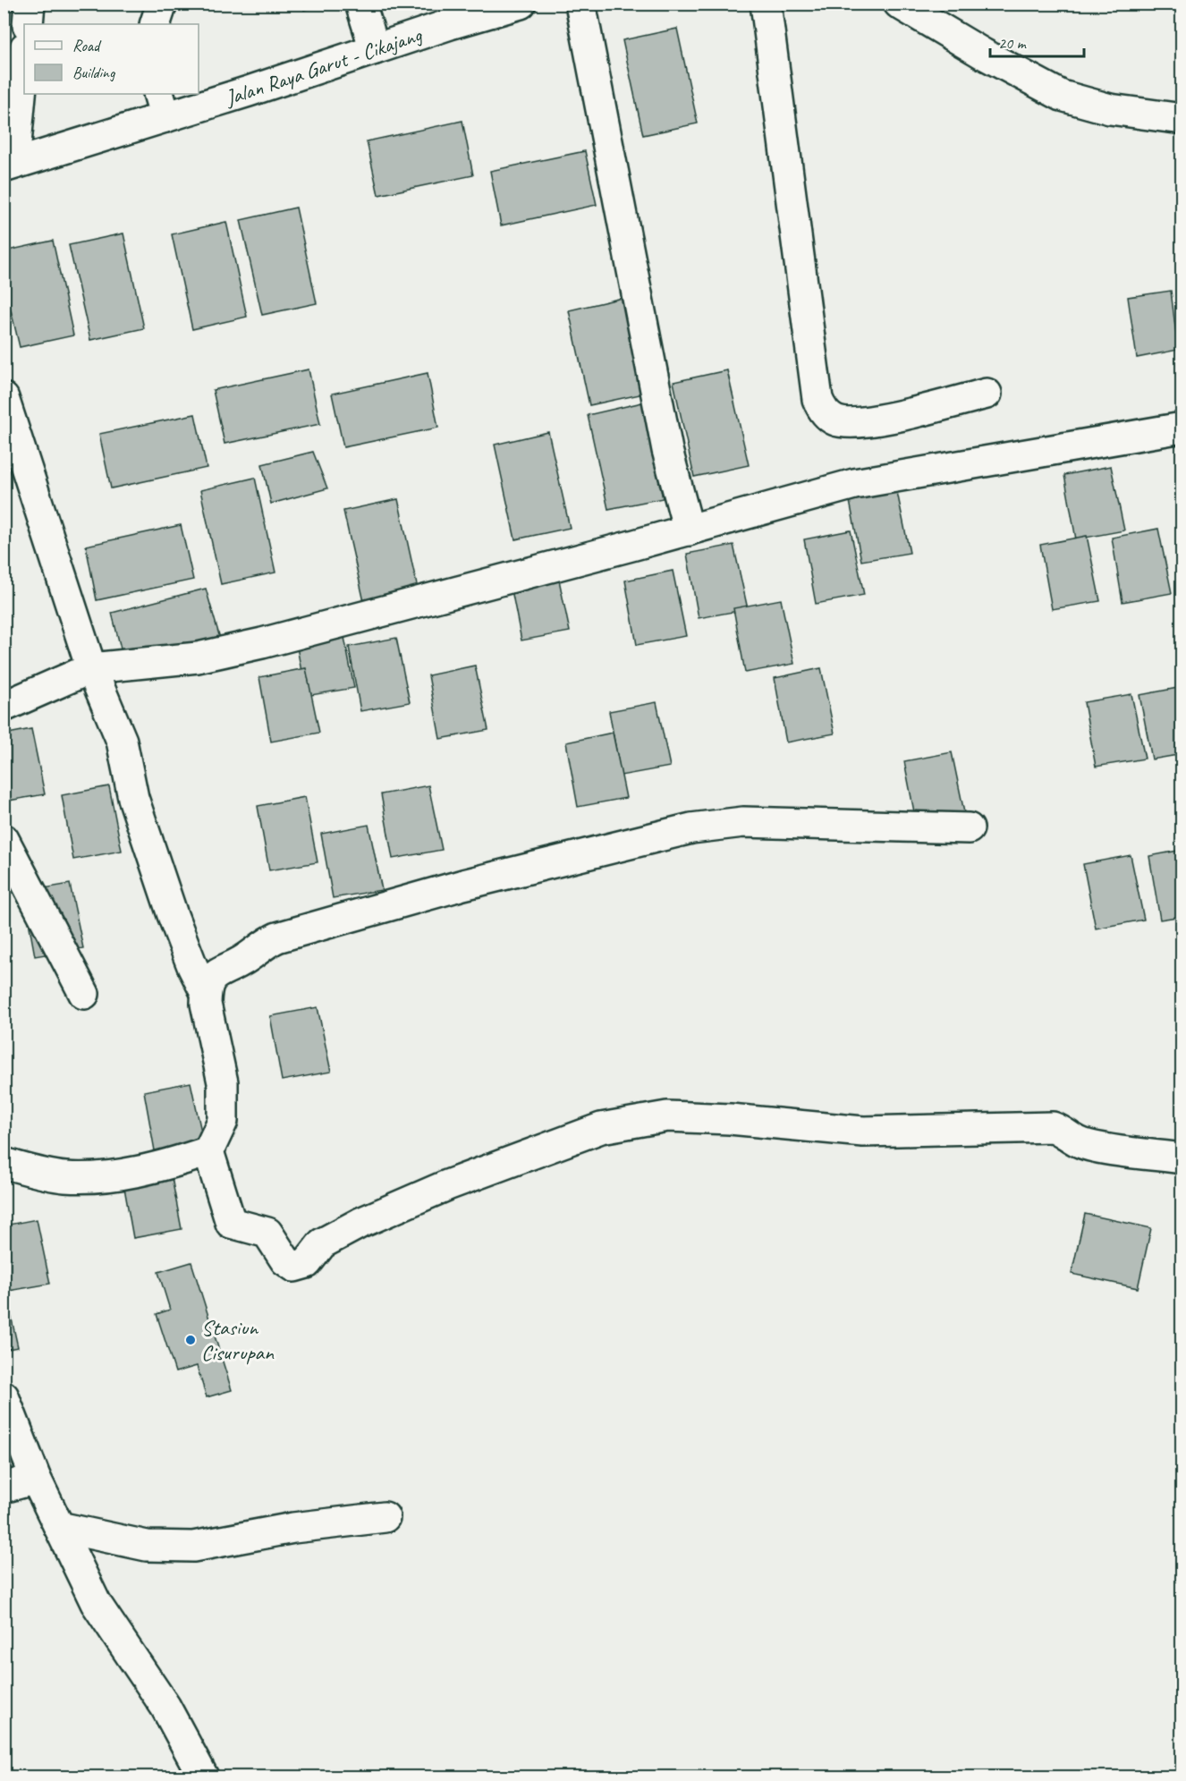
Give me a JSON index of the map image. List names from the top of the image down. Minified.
{"streets":{"street":["Jalan Raya Garut - Cikajang"]},"places":["Stasiun Cisurupan"],"legend":["Road","Building"],"scale_bar":"20 m"}
